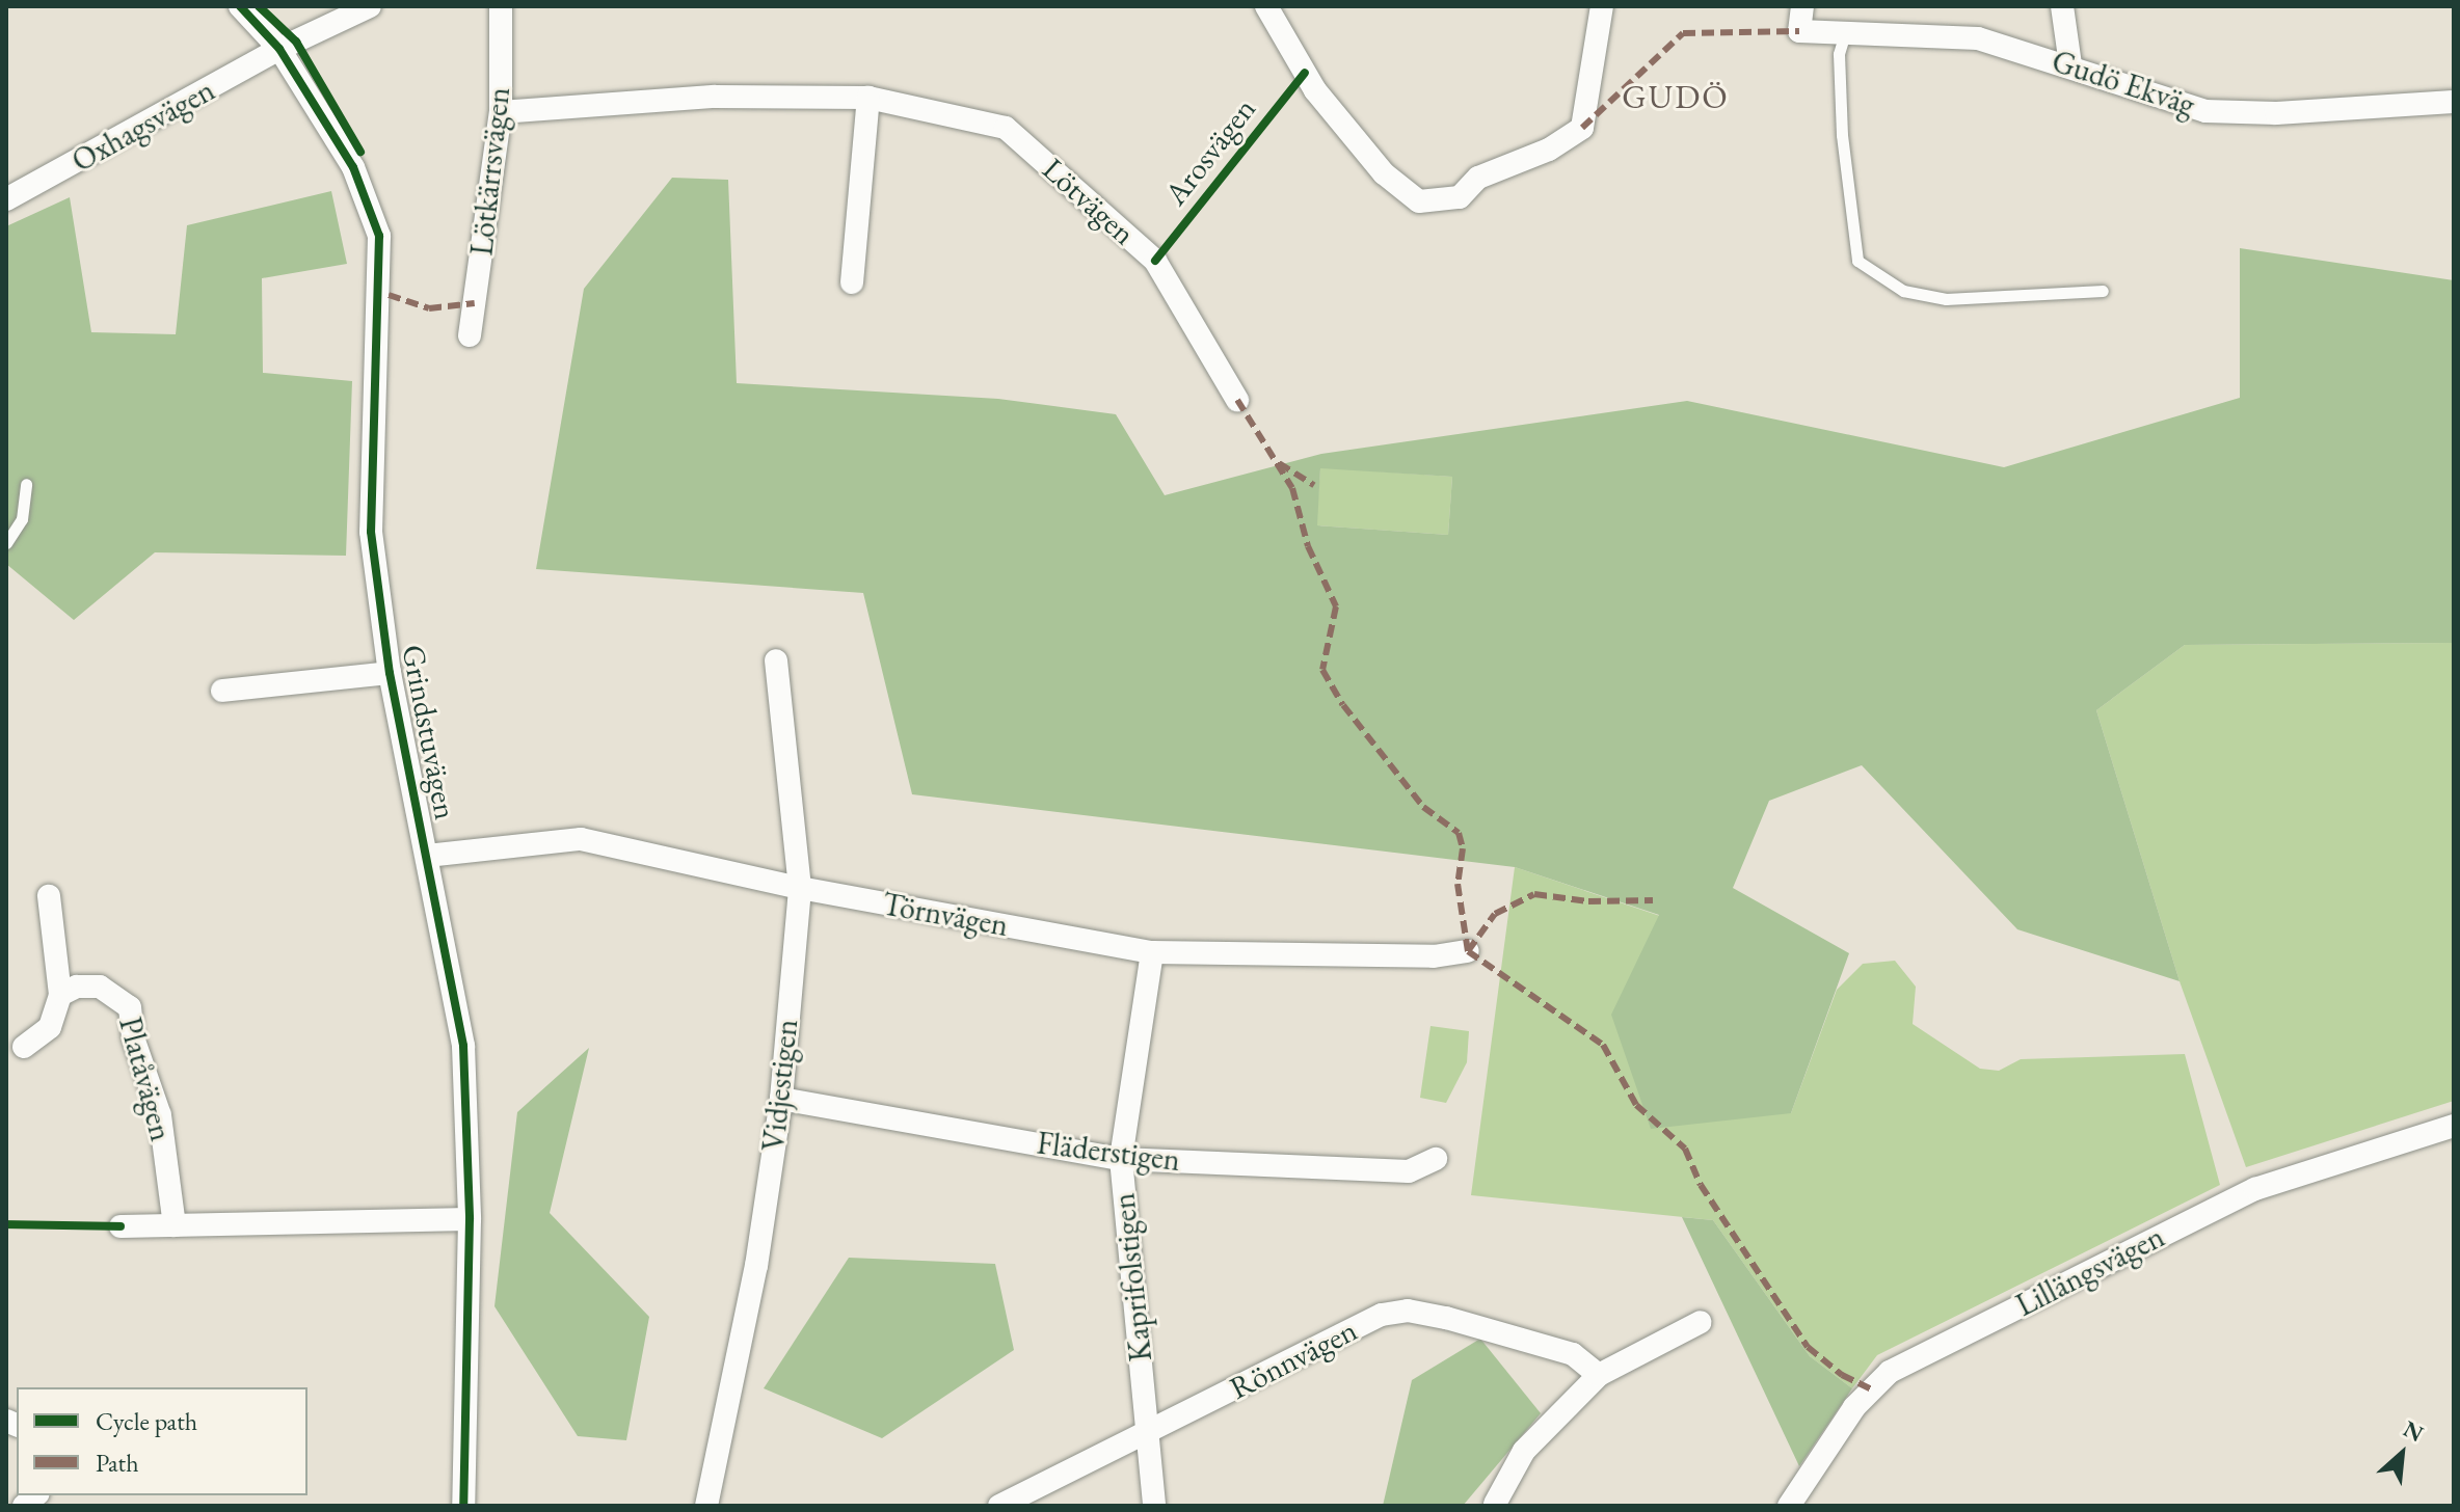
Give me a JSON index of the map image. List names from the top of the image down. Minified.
{"streets":{"street":["Gudö Ekväg","Oxhagsvägen","Lötkärrsvägen","Lötvägen","Grindstuvägen","Törnvägen","Platåvägen","Vidjestigen","Fläderstigen","Lillängsvägen","Kaprifolstigen","Rönnvägen"],"cycle path":["Arosvägen"]},"crossings":[["Oxhagsvägen","Grindstuvägen"],["Lötkärrsvägen","Lötvägen"],["Grindstuvägen","Törnvägen"],["Törnvägen","Vidjestigen"],["Törnvägen","Kaprifolstigen"],["Vidjestigen","Fläderstigen"],["Fläderstigen","Kaprifolstigen"],["Kaprifolstigen","Rönnvägen"]],"districts":["GUDÖ"],"legend":["Cycle path","Path"],"north":"top right"}
